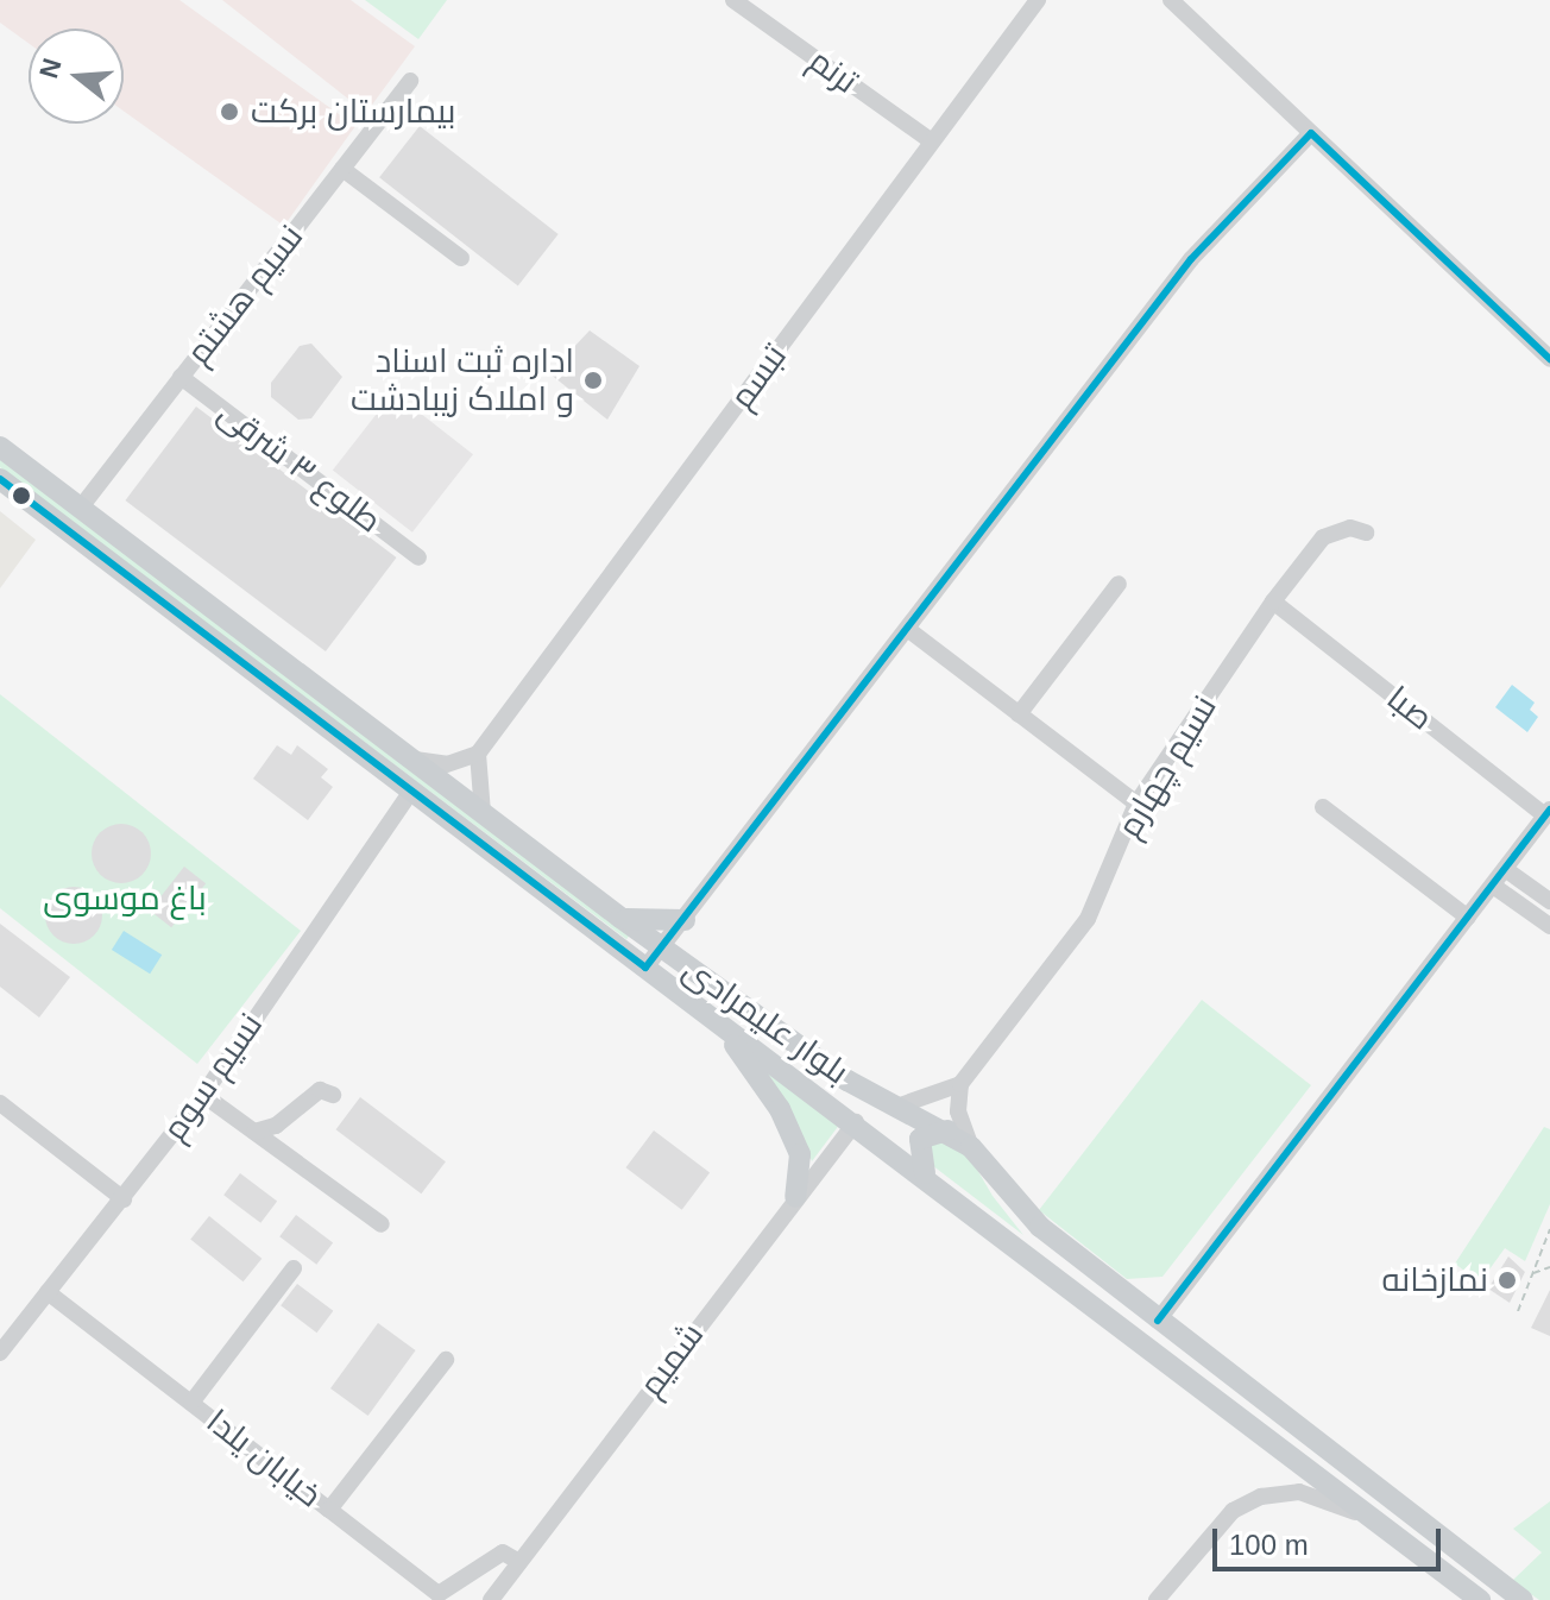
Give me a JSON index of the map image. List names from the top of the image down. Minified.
{"streets":{"main road":["بلوار علیمرادی"],"street":["ترنم","نسیم هشتم","تبسم","طلوع ۳ شرقی","صبا","نسیم چهارم","نسیم سوم","شمیم","خیابان یلدا"]},"crossings":[["ترنم","تبسم"],["نسیم هشتم","طلوع ۳ شرقی"],["نسیم هشتم","بلوار علیمرادی"],["صبا","نسیم چهارم"],["بلوار علیمرادی","نسیم سوم"],["بلوار علیمرادی","شمیم"],["نسیم سوم","خیابان یلدا"]],"parks":["باغ موسوی"],"places":["بیمارستان برکت","اداره ثبت اسناد و املاک زیبادشت","نمازخانه"],"scale_bar":"100 m","north":"left"}
